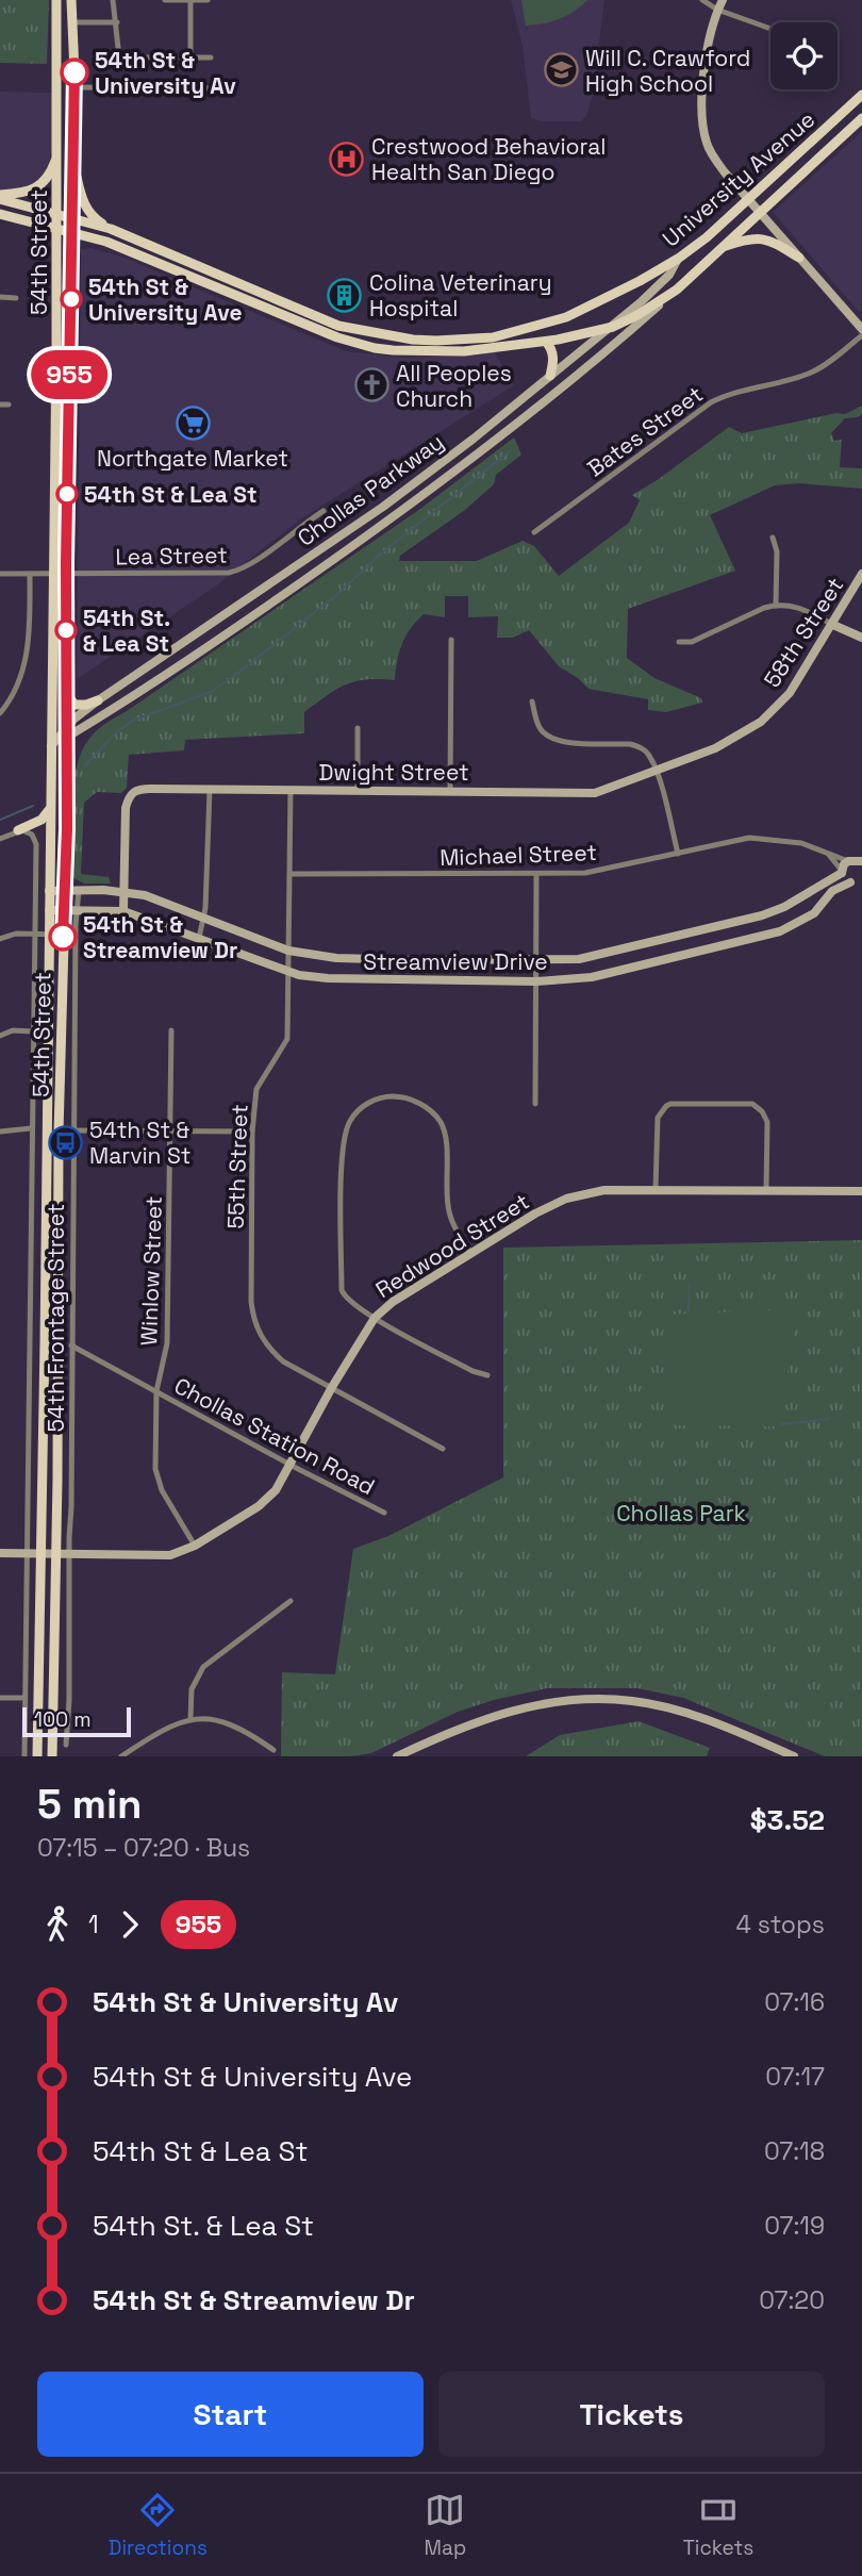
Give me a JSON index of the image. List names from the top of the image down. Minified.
{"streets":{"main road":["University Avenue","54th Street","Chollas Parkway","58th Street","Dwight Street","Streamview Drive","Redwood Street"],"street":["Bates Street","Lea Street","Michael Street","55th Street","Winlow Street","54th Frontage Street","Chollas Station Road"]},"crossings":[["University Avenue","54th Street"],["University Avenue","Chollas Parkway"],["54th Street","Chollas Parkway"],["54th Street","Lea Street"],["54th Street","Streamview Drive"],["54th Street","Redwood Street"],["58th Street","Dwight Street"],["Dwight Street","Streamview Drive"],["Dwight Street","55th Street"],["Michael Street","55th Street"],["Streamview Drive","55th Street"],["Streamview Drive","54th Frontage Street"],["55th Street","Redwood Street"],["Redwood Street","Winlow Street"],["Redwood Street","54th Frontage Street"],["Redwood Street","Chollas Station Road"],["Winlow Street","Chollas Station Road"],["54th Frontage Street","Chollas Station Road"]],"parks":["Chollas Park"],"places":{"school or university":["Will C. Crawford High School"],"other":["54th St & University Av","54th St & University Ave","54th St & Lea St","54th St. & Lea St","54th St & Streamview Dr"],"hospital":["Crestwood Behavioral Health San Diego"],"building":["Colina Veterinary Hospital"],"church":["All Peoples Church"],"supermarket":["Northgate Market"],"bus stop":["54th St & Marvin St"]},"lines":["bus line 955"],"scale_bar":"100 m","page":{"on_map":"955","scale":"100 m","heading":["5 min","07:15 – 07:20 · Bus","$3.52"],"legs":["1","955","4 stops"],"list":[{"name":"54th St & University Av","value":"07:16"},{"name":"54th St & University Ave","value":"07:17"},{"name":"54th St & Lea St","value":"07:18"},{"name":"54th St. & Lea St","value":"07:19"},{"name":"54th St & Streamview Dr","value":"07:20"}],"buttons":["Start","Tickets"],"tabs":["Directions","Map","Tickets"]}}
